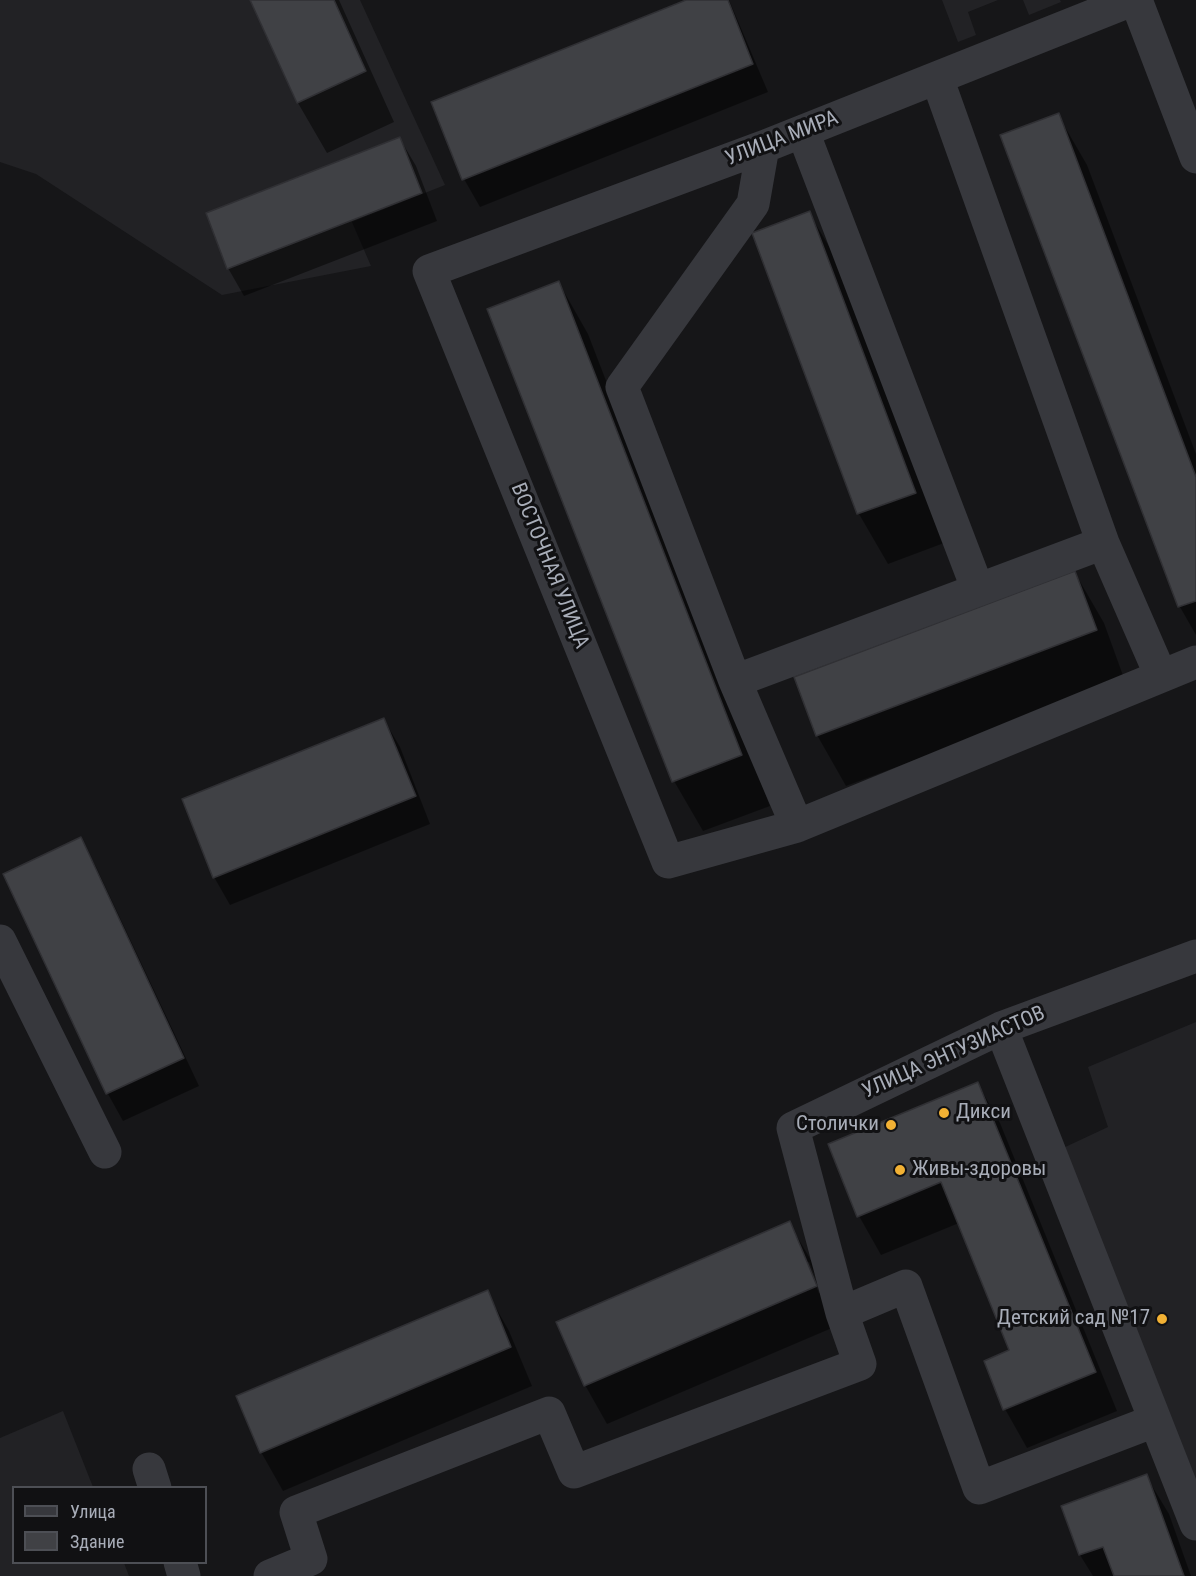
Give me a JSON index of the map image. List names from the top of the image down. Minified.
{"streets":{"street":["УЛИЦА МИРА","ВОСТОЧНАЯ УЛИЦА","УЛИЦА ЭНТУЗИАСТОВ"]},"crossings":[["УЛИЦА МИРА","ВОСТОЧНАЯ УЛИЦА"]],"places":["Дикси","Столички","Живы-здоровы","Детский сад №17"],"legend":["Улица","Здание"]}
